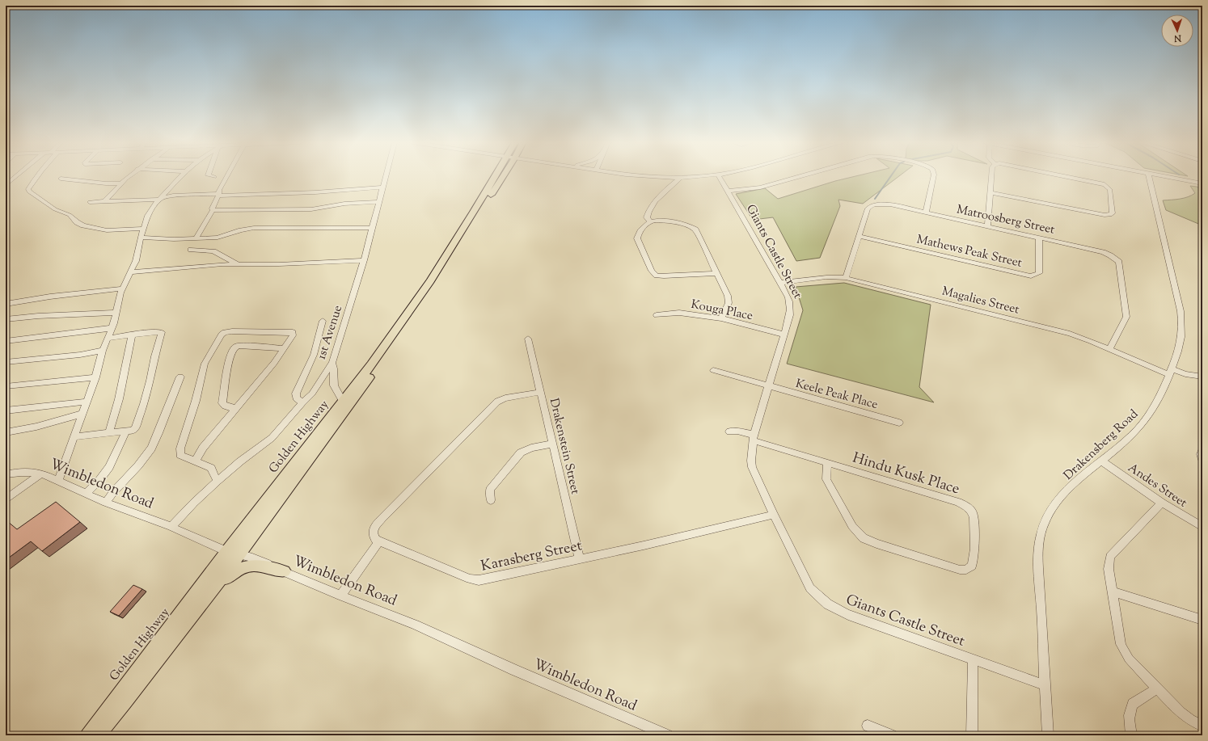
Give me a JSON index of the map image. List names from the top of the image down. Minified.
{"streets":{"main road":["Golden Highway"],"street":["Matroosberg Street","Mathews Peak Street","Giants Castle Street","Magalies Street","Kouga Place","1st Avenue","Keele Peak Place","Drakensberg Road","Drakenstein Street","Hindu Kusk Place","Wimbledon Road","Andes Street","Karasberg Street"]},"crossings":[["Matroosberg Street","Mathews Peak Street"],["Matroosberg Street","Magalies Street"],["Giants Castle Street","Magalies Street"],["Giants Castle Street","Kouga Place"],["Giants Castle Street","Keele Peak Place"],["Giants Castle Street","Drakensberg Road"],["Giants Castle Street","Hindu Kusk Place"],["Giants Castle Street","Karasberg Street"],["Magalies Street","Drakensberg Road"],["1st Avenue","Wimbledon Road"],["Golden Highway","Wimbledon Road"],["Drakensberg Road","Andes Street"],["Drakenstein Street","Karasberg Street"]],"north":"bottom"}
